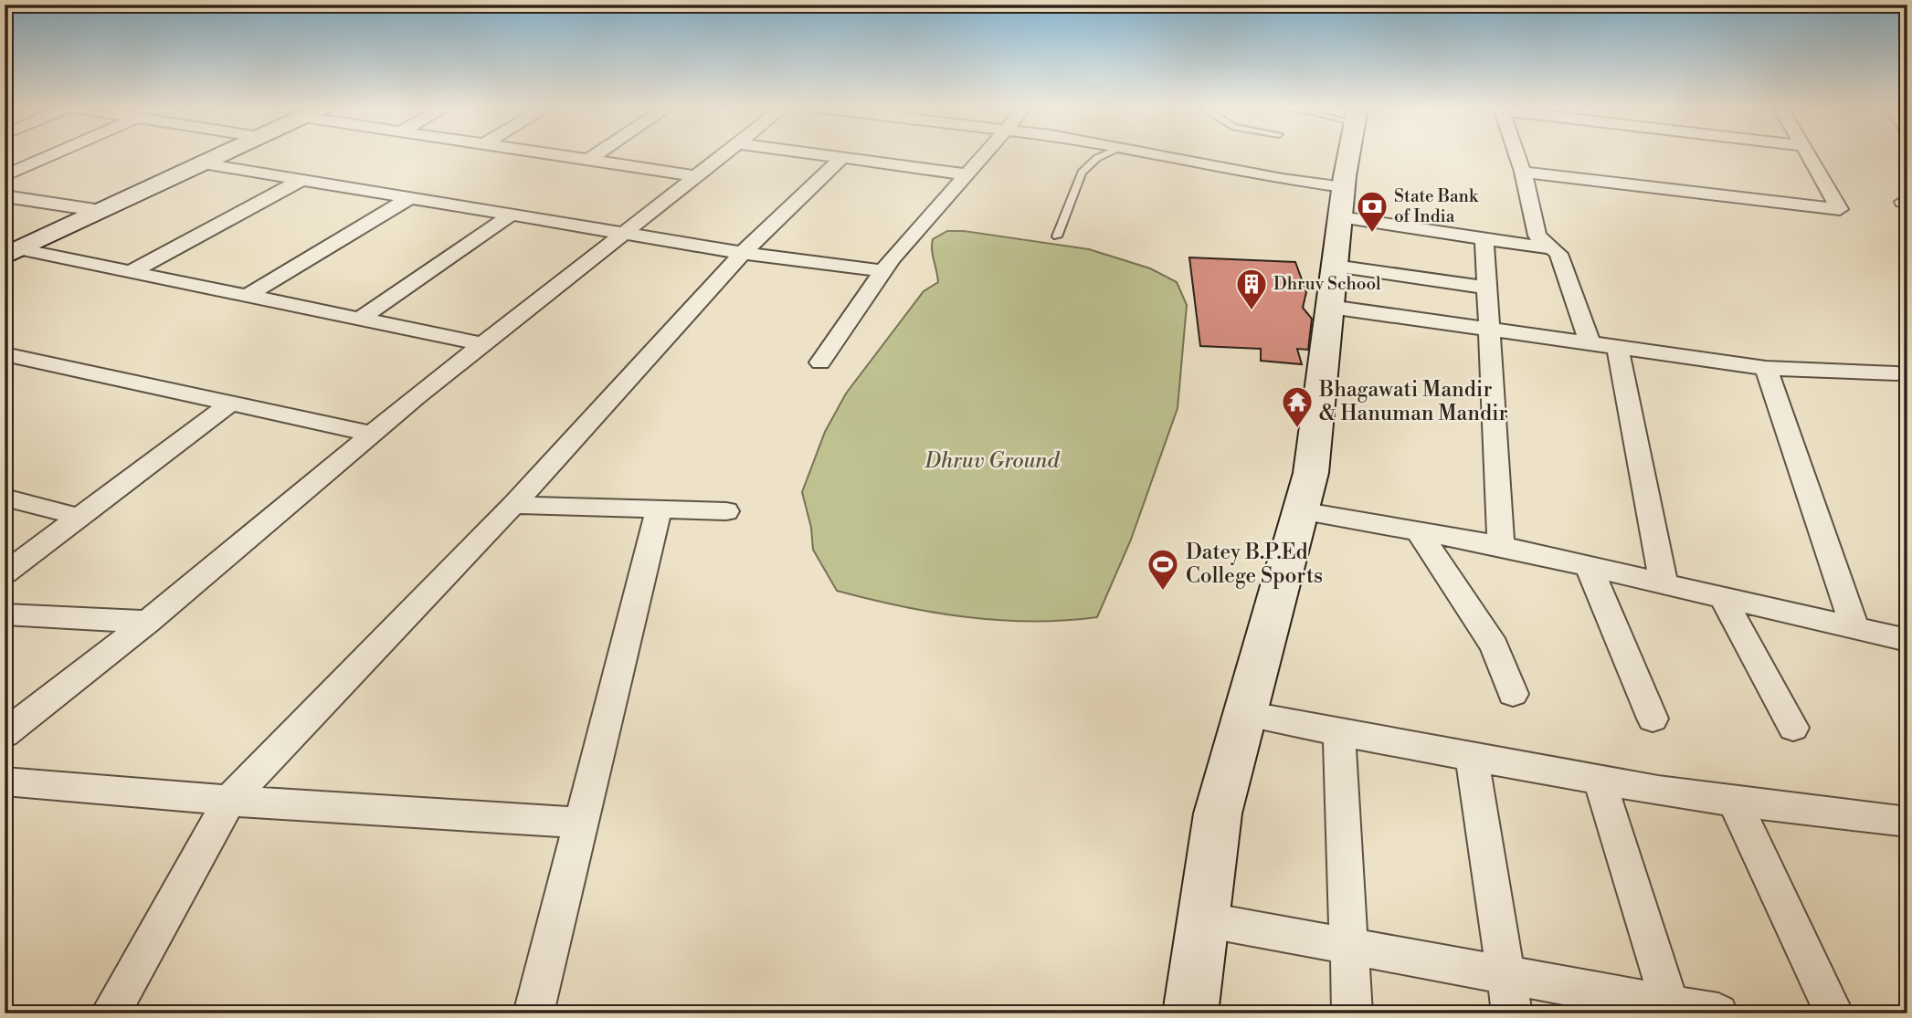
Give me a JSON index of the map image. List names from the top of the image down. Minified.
{"parks":["Dhruv Ground"],"places":{"bank":["State Bank of India"],"building":["Dhruv School"],"temple":["Bhagawati Mandir & Hanuman Mandir"],"sports":["Datey B.P.Ed College Sports"]}}
